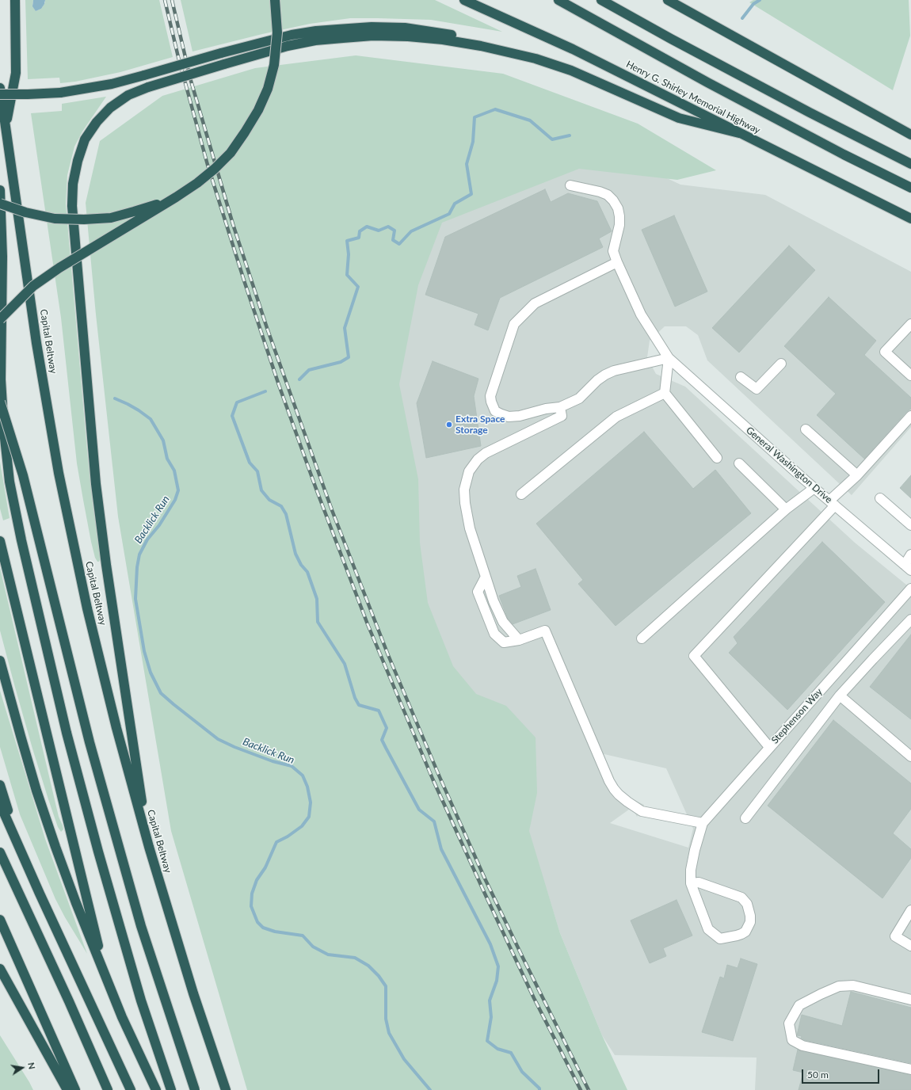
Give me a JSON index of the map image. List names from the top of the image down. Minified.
{"streets":{"highway":["Henry G. Shirley Memorial Highway","Capital Beltway"],"street":["General Washington Drive","Stephenson Way"]},"water":["Backlick Run"],"places":["Extra Space Storage"],"scale_bar":"50 m","north":"right"}
